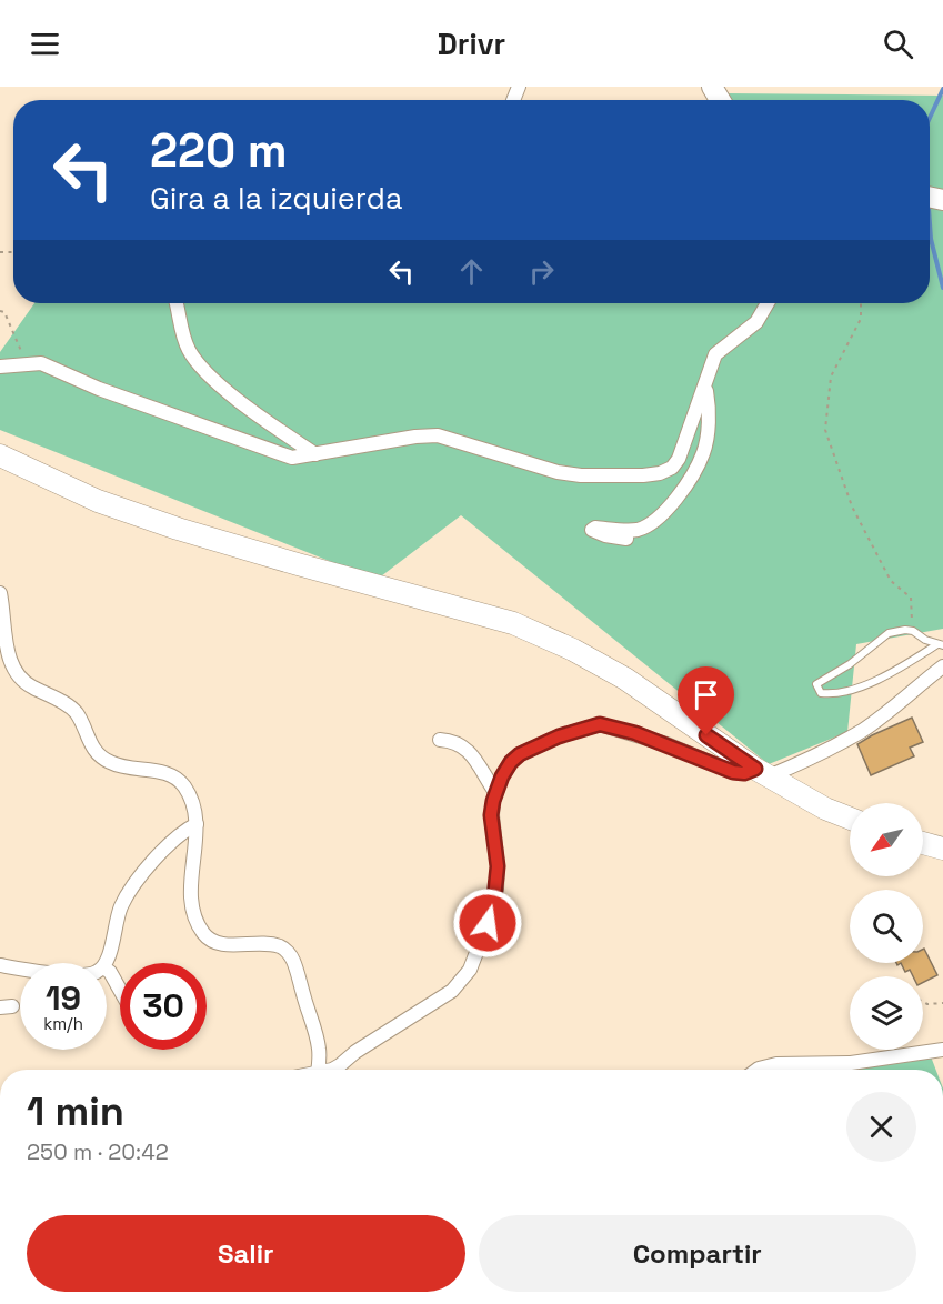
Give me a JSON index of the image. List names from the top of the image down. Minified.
{"north":"bottom left","page":{"header":"Drivr","turn":["220 m","Gira a la izquierda"],"speed":"19 km/h","limit":"30","heading":["1 min","250 m · 20:42"],"buttons":["Salir","Compartir"]}}
